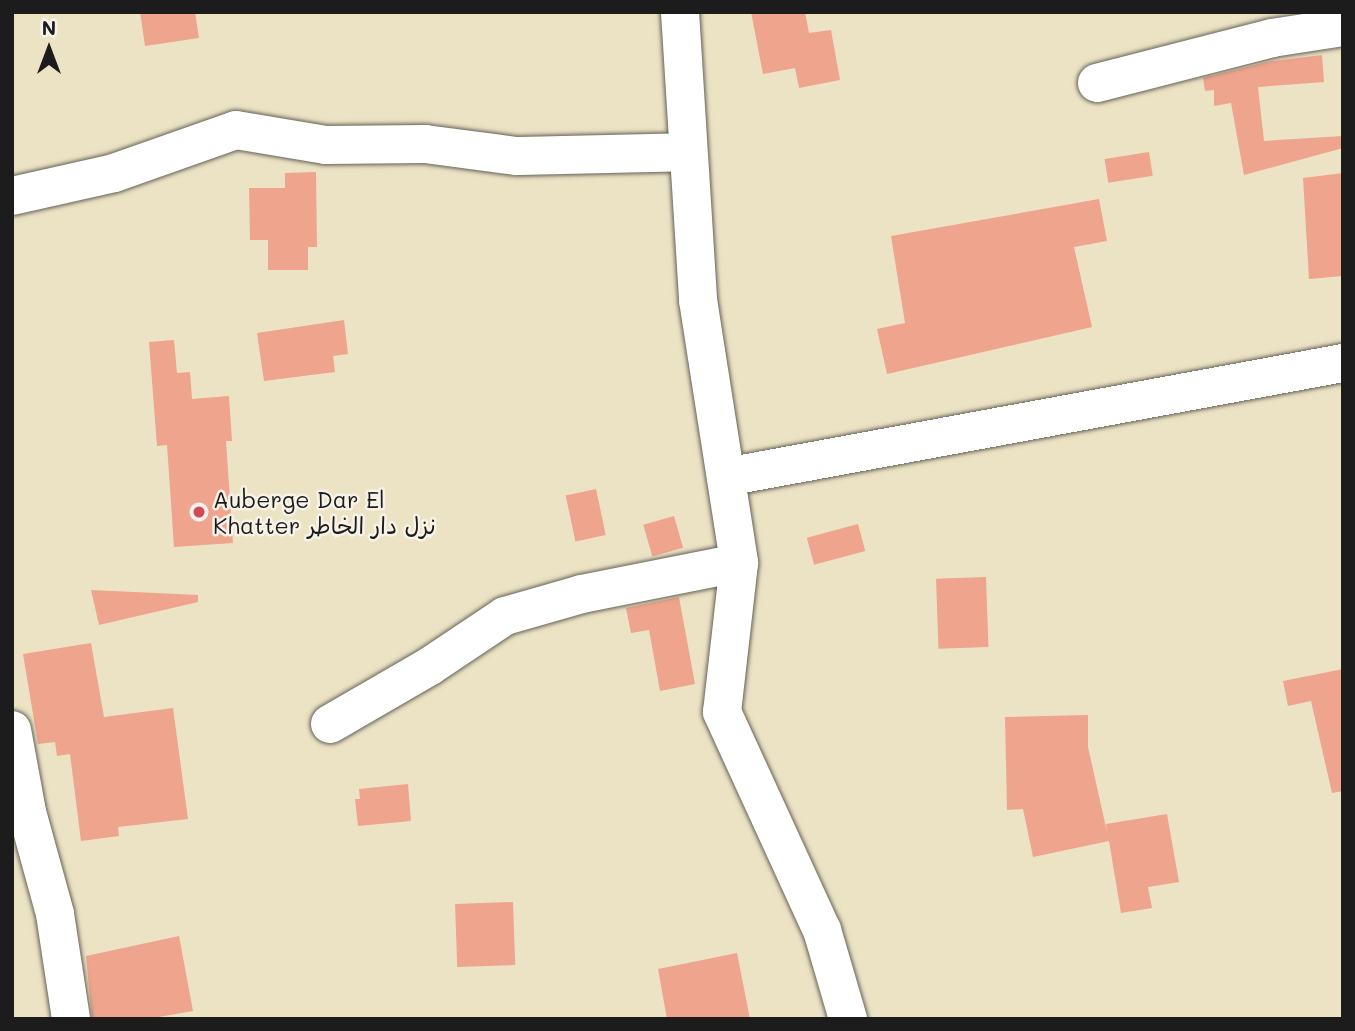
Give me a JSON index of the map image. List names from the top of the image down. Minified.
{"places":["Auberge Dar El Khatter نزل دار الخاطر"],"north":"top"}
